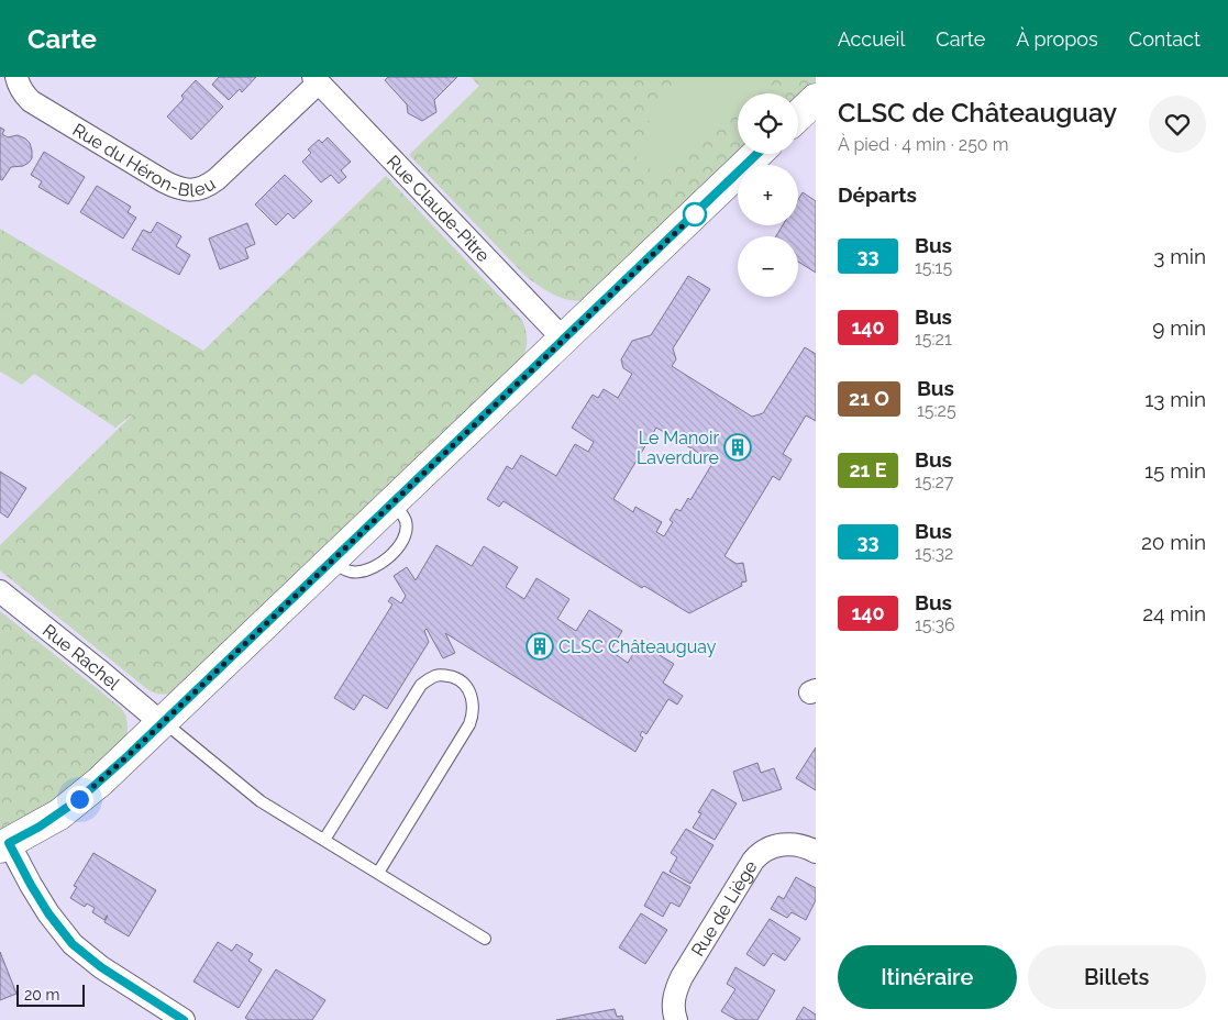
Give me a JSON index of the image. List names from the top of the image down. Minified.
{"streets":{"street":["Rue du Héron-Bleu","Rue Claude-Pitre","Rue Rachel","Rue de Liège"]},"crossings":[["Rue du Héron-Bleu","Rue Claude-Pitre"]],"places":{"building":["Le Manoir Laverdure","CLSC Châteauguay"]},"lines":["bus line 33"],"scale_bar":"20 m","page":{"header":"Carte","nav":["Accueil","Carte","À propos","Contact"],"heading":[["CLSC de Châteauguay","À pied · 4 min · 250 m"],"Départs"],"map_buttons":["+","−"],"list":[{"mark":"33","name":"Bus","note":"15:15","value":"3 min"},{"mark":"140","name":"Bus","note":"15:21","value":"9 min"},{"mark":"21 O","name":"Bus","note":"15:25","value":"13 min"},{"mark":"21 E","name":"Bus","note":"15:27","value":"15 min"},{"mark":"33","name":"Bus","note":"15:32","value":"20 min"},{"mark":"140","name":"Bus","note":"15:36","value":"24 min"}],"buttons":["Itinéraire","Billets"],"scale":"20 m"}}
